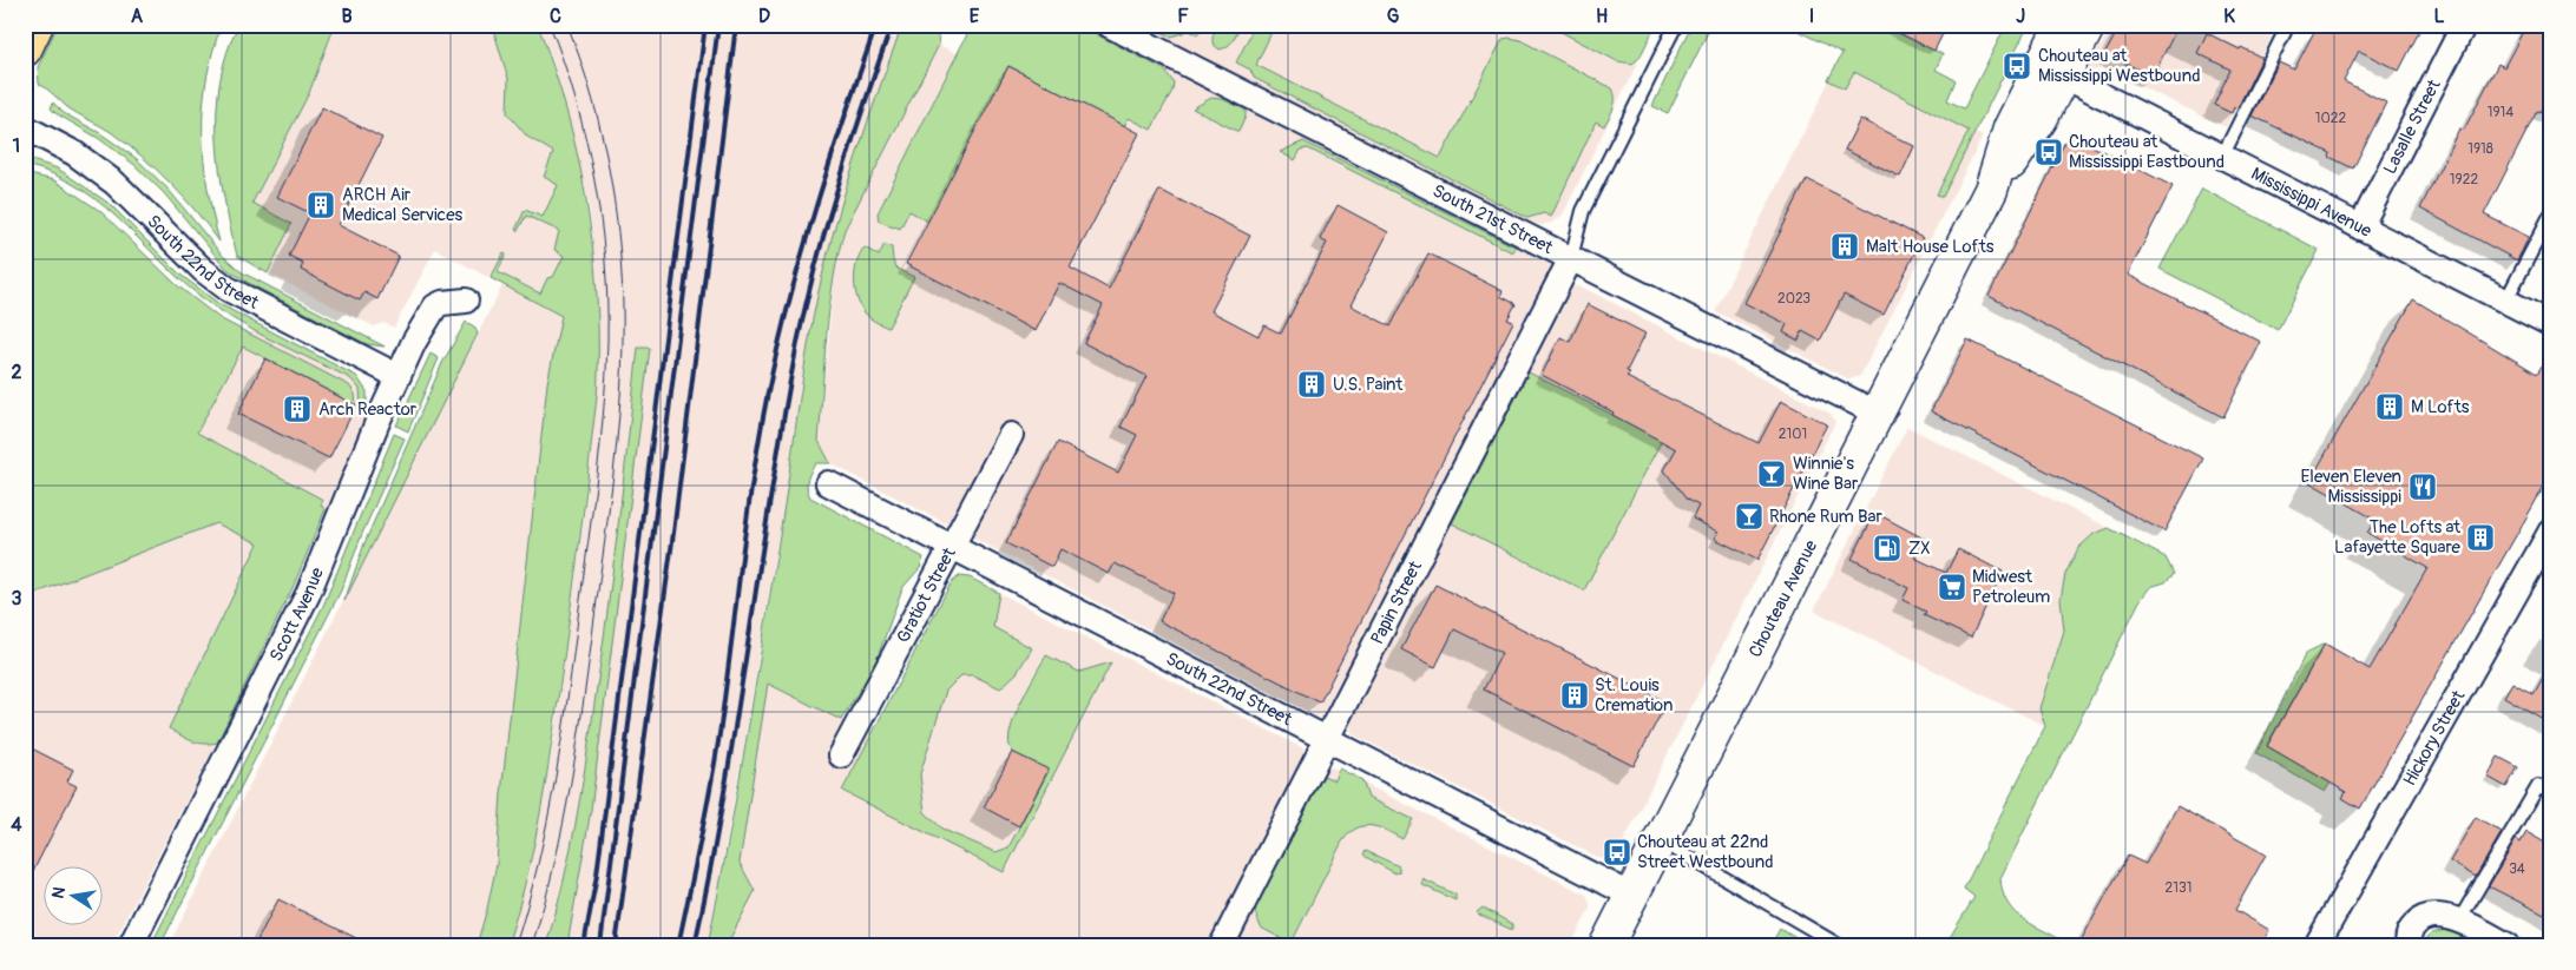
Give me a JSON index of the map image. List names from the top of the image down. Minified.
{"streets":{"main road":["Chouteau Avenue"],"street":["Lasalle Street","Mississippi Avenue","South 21st Street","South 22nd Street","Gratiot Street","Papin Street","Scott Avenue","Hickory Street"]},"crossings":[["Lasalle Street","Mississippi Avenue"],["Mississippi Avenue","Chouteau Avenue"],["South 21st Street","Chouteau Avenue"],["South 21st Street","Papin Street"],["South 22nd Street","Gratiot Street"],["South 22nd Street","Chouteau Avenue"],["South 22nd Street","Papin Street"],["South 22nd Street","Scott Avenue"]],"places":{"bus stop":["Chouteau at Mississippi Westbound","Chouteau at Mississippi Eastbound","Chouteau at 22nd Street Westbound"],"building":["ARCH Air Medical Services","Malt House Lofts","U.S. Paint","M Lofts","Arch Reactor","The Lofts at Lafayette Square","St. Louis Cremation"],"bar":["Winnie's Wine Bar","Rhone Rum Bar"],"restaurant":["Eleven Eleven Mississippi"],"fuel station":["ZX"],"supermarket":["Midwest Petroleum"]},"house_numbers":["1914","1022","1918","1922","2023","2101","34","2131"],"north":"left","grid":{"columns":["A","B","C","D","E","F","G","H","I","J","K","L"],"rows":["1","2","3","4"]}}
